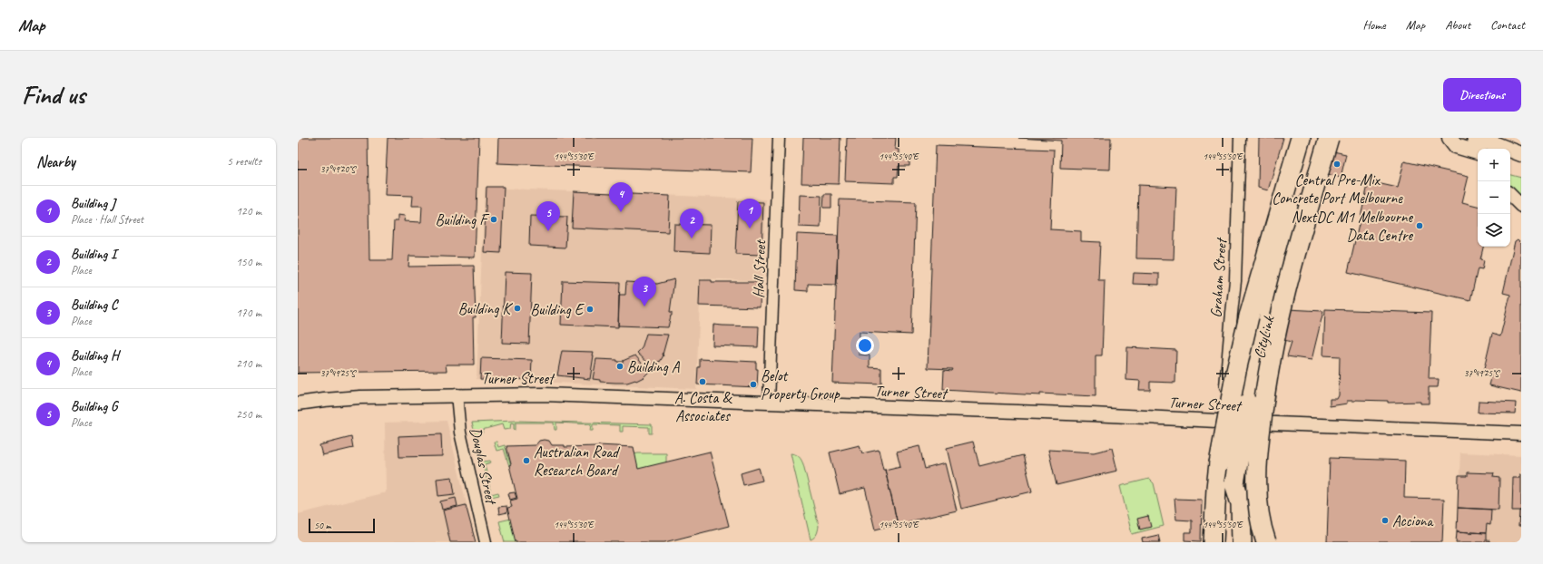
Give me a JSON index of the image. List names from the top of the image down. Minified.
{"streets":{"highway":["CityLink"],"street":["Hall Street","Graham Street","Turner Street","Douglas Street"]},"crossings":[["Hall Street","Turner Street"],["Graham Street","Turner Street"],["Turner Street","Douglas Street"]],"places":["Central Pre-Mix Concrete Port Melbourne","Building F","NextDC M1 Melbourne Data Centre","Building K","Building E","Building A","A. Costa & Associates","Belot Property Group","Australian Road Research Board","Acciona"],"scale_bar":"50 m","page":{"header":"Map","nav":["Home","Map","About","Contact"],"buttons":"Directions","title":"Find us","heading":["Nearby","5 results"],"map_buttons":["+","−"],"pins":["4","1","5","2","3"],"list":[{"mark":"1","name":"Building J","note":"Place · Hall Street","value":"120 m"},{"mark":"2","name":"Building I","note":"Place","value":"150 m"},{"mark":"3","name":"Building C","note":"Place","value":"170 m"},{"mark":"4","name":"Building H","note":"Place","value":"210 m"},{"mark":"5","name":"Building G","note":"Place","value":"250 m"}],"scale":"50 m"},"coordinates":["144°55'30\"E","144°55'40\"E","144°55'50\"E","37°49'20\"S","37°49'25\"S"]}
